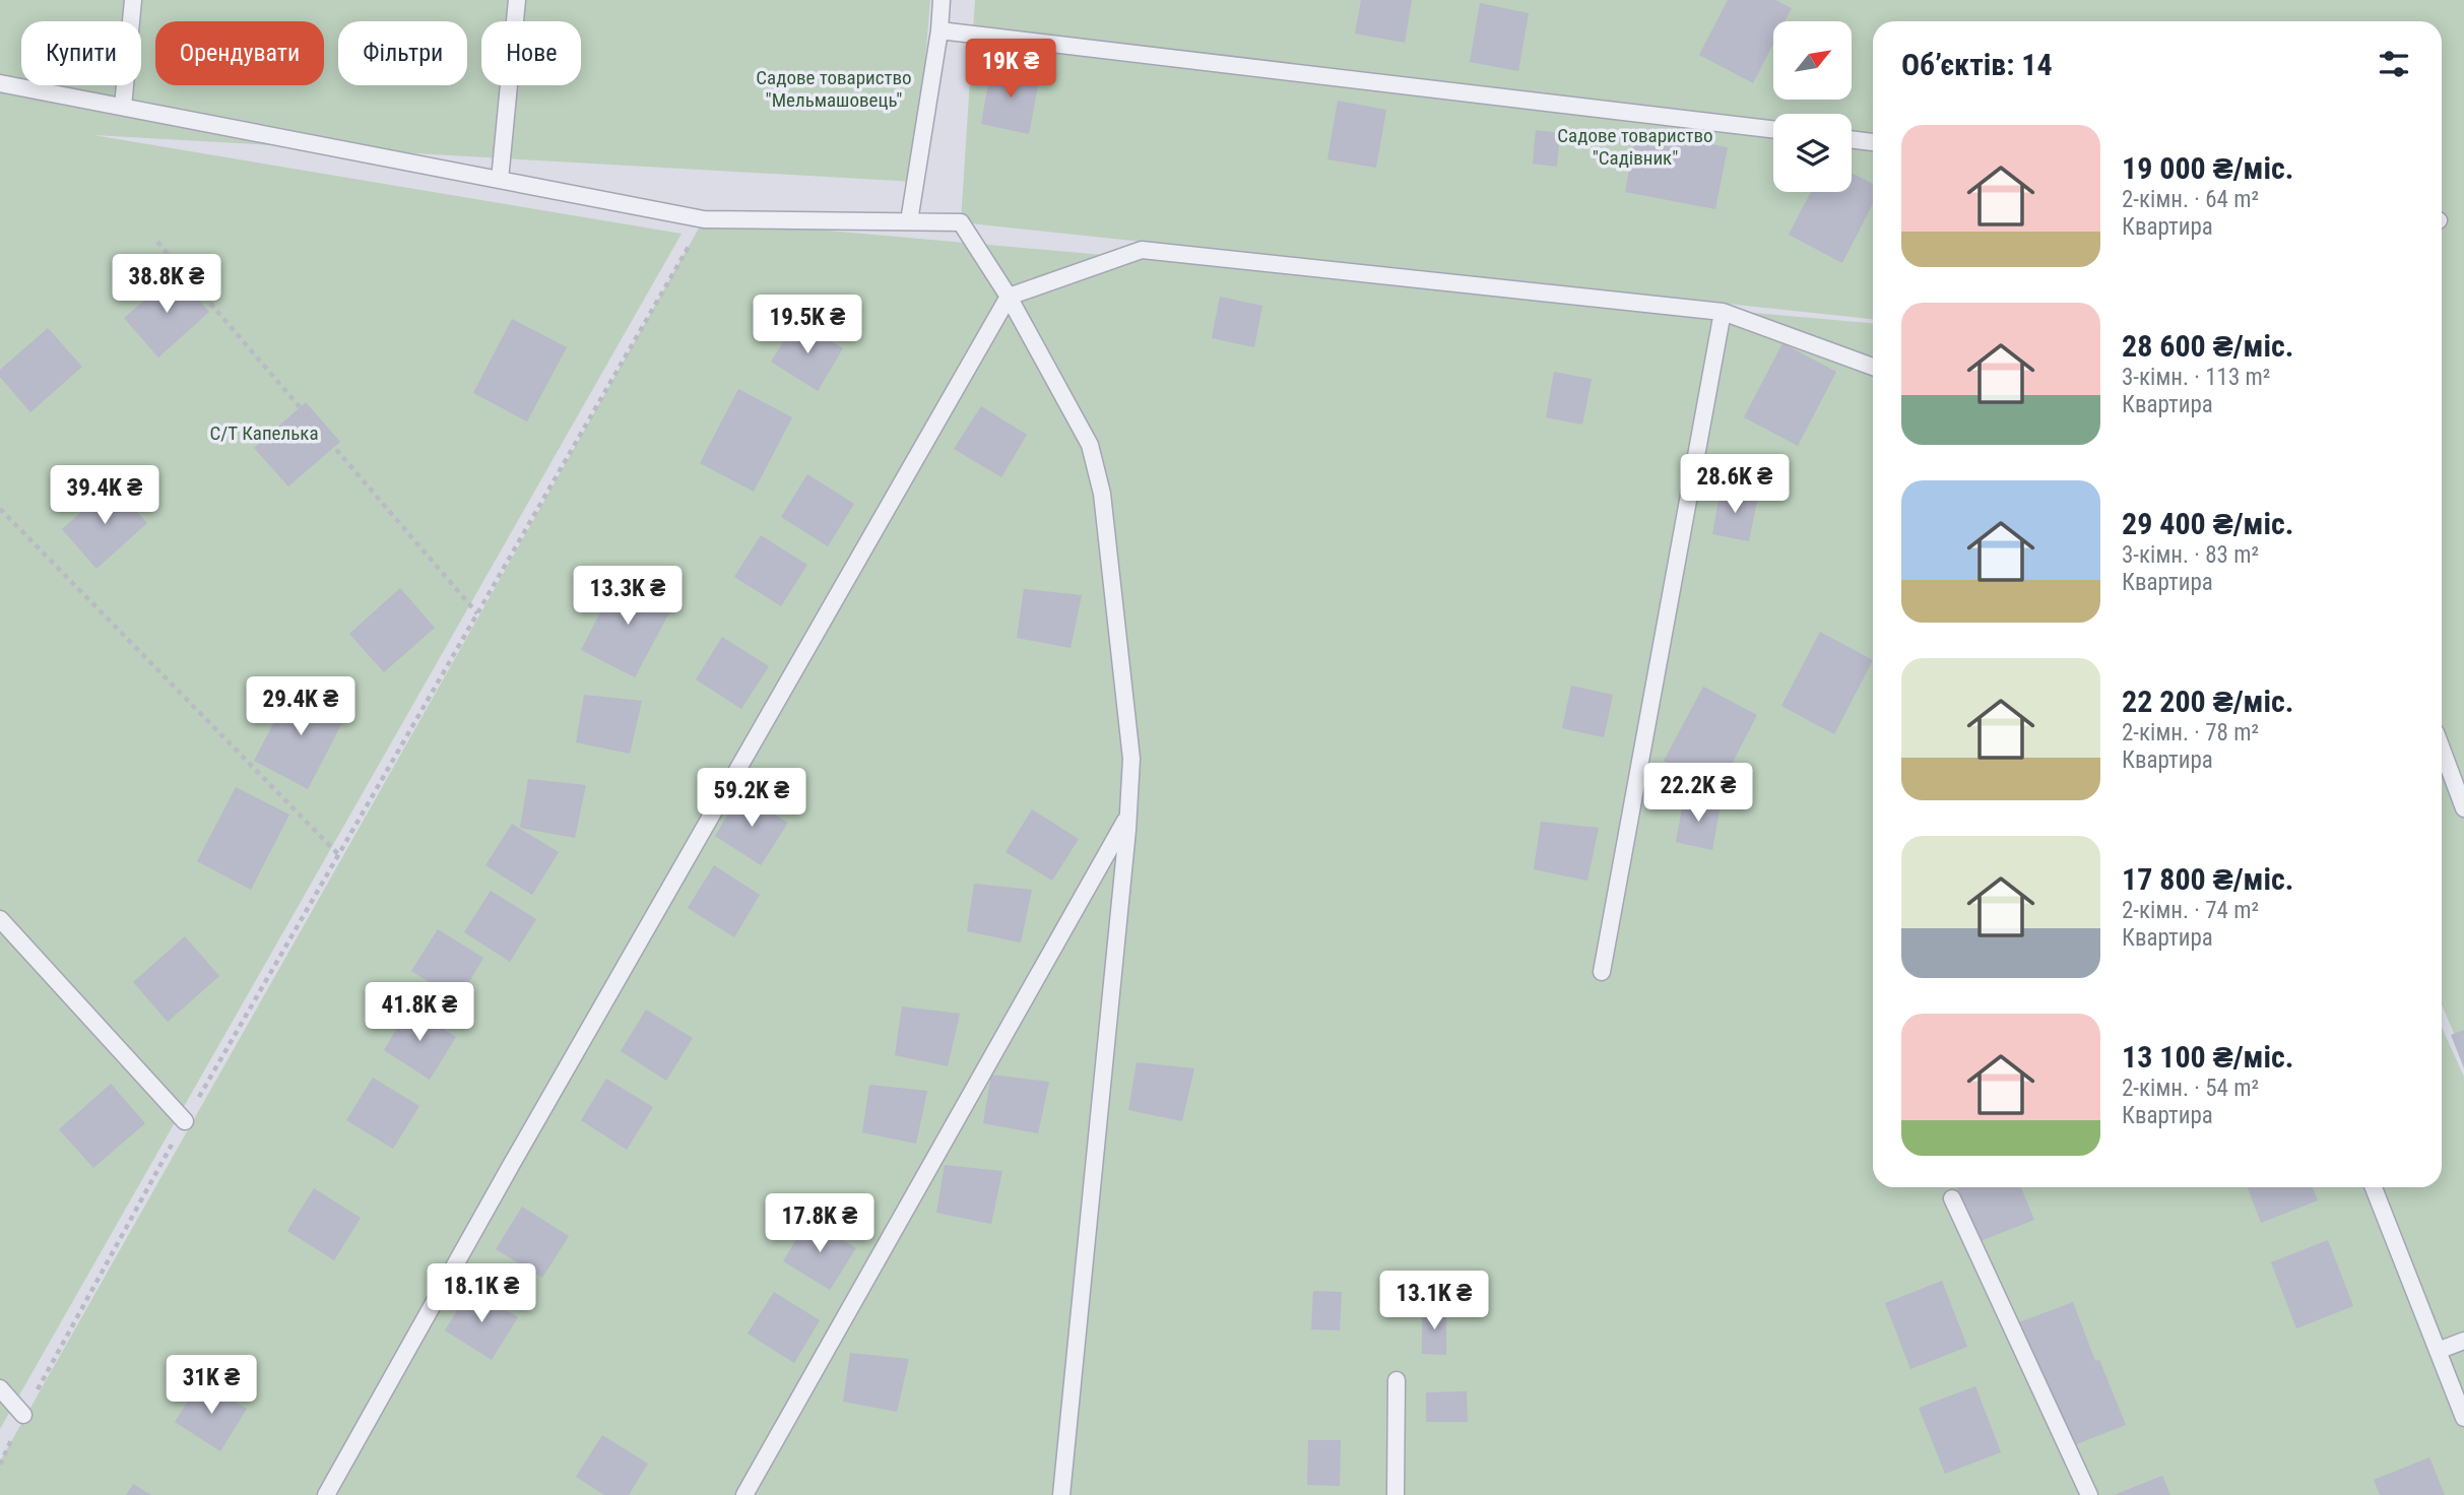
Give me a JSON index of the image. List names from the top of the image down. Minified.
{"parks":["Садове товариство \"Мельмашовець\"","Садове товариство \"Садівник\"","С/Т Капелька"],"north":"top right","page":{"chip":["Купити","Орендувати","Фільтри","Нове"],"heading":"Об’єктів: 14","price":["19K ₴","38.8K ₴","19.5K ₴","28.6K ₴","39.4K ₴","13.3K ₴","29.4K ₴","22.2K ₴","59.2K ₴","41.8K ₴","17.8K ₴","18.1K ₴","13.1K ₴","31K ₴"],"list":[{"name":"19 000 ₴/міс.","note":"2-кімн. · 64 m² · Квартира"},{"name":"28 600 ₴/міс.","note":"3-кімн. · 113 m² · Квартира"},{"name":"29 400 ₴/міс.","note":"3-кімн. · 83 m² · Квартира"},{"name":"22 200 ₴/міс.","note":"2-кімн. · 78 m² · Квартира"},{"name":"17 800 ₴/міс.","note":"2-кімн. · 74 m² · Квартира"},{"name":"13 100 ₴/міс.","note":"2-кімн. · 54 m² · Квартира"}]}}
